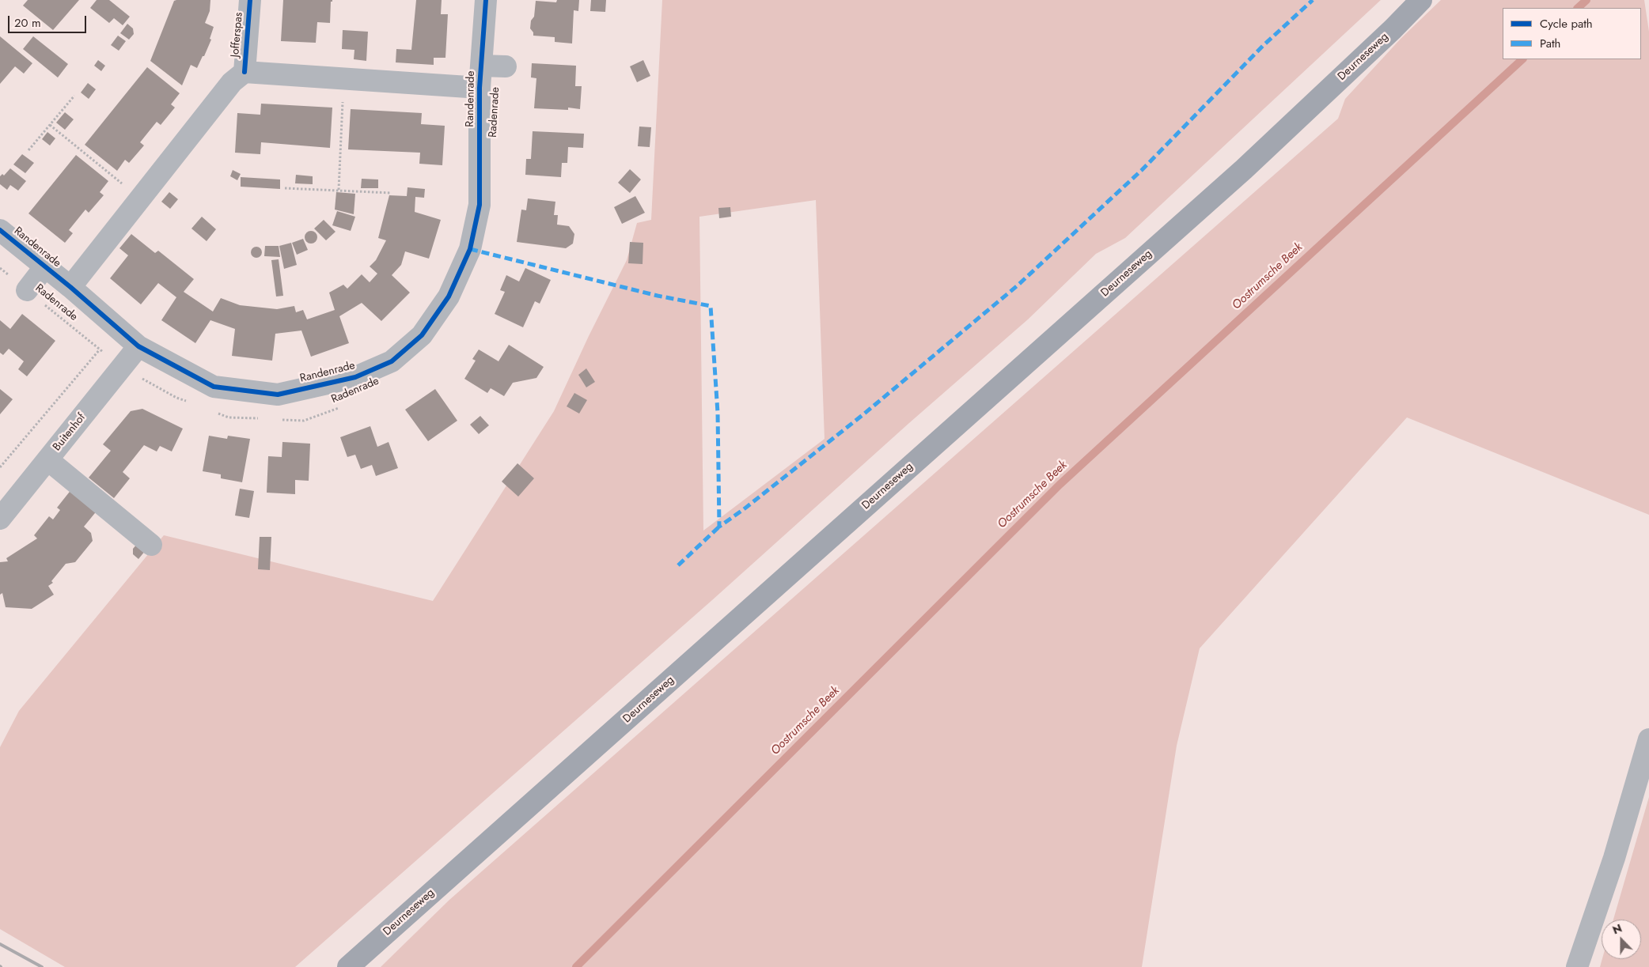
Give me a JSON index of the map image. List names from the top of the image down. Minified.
{"streets":{"main road":["Deurneseweg"],"street":["Jofferspas","Randenrade","Buitenhof"],"cycle path":["Radenrade"]},"crossings":[["Jofferspas","Randenrade"],["Randenrade","Buitenhof"],["Radenrade","Buitenhof"]],"water":["Oostrumsche Beek"],"legend":["Cycle path","Path"],"scale_bar":"20 m","north":"top"}
